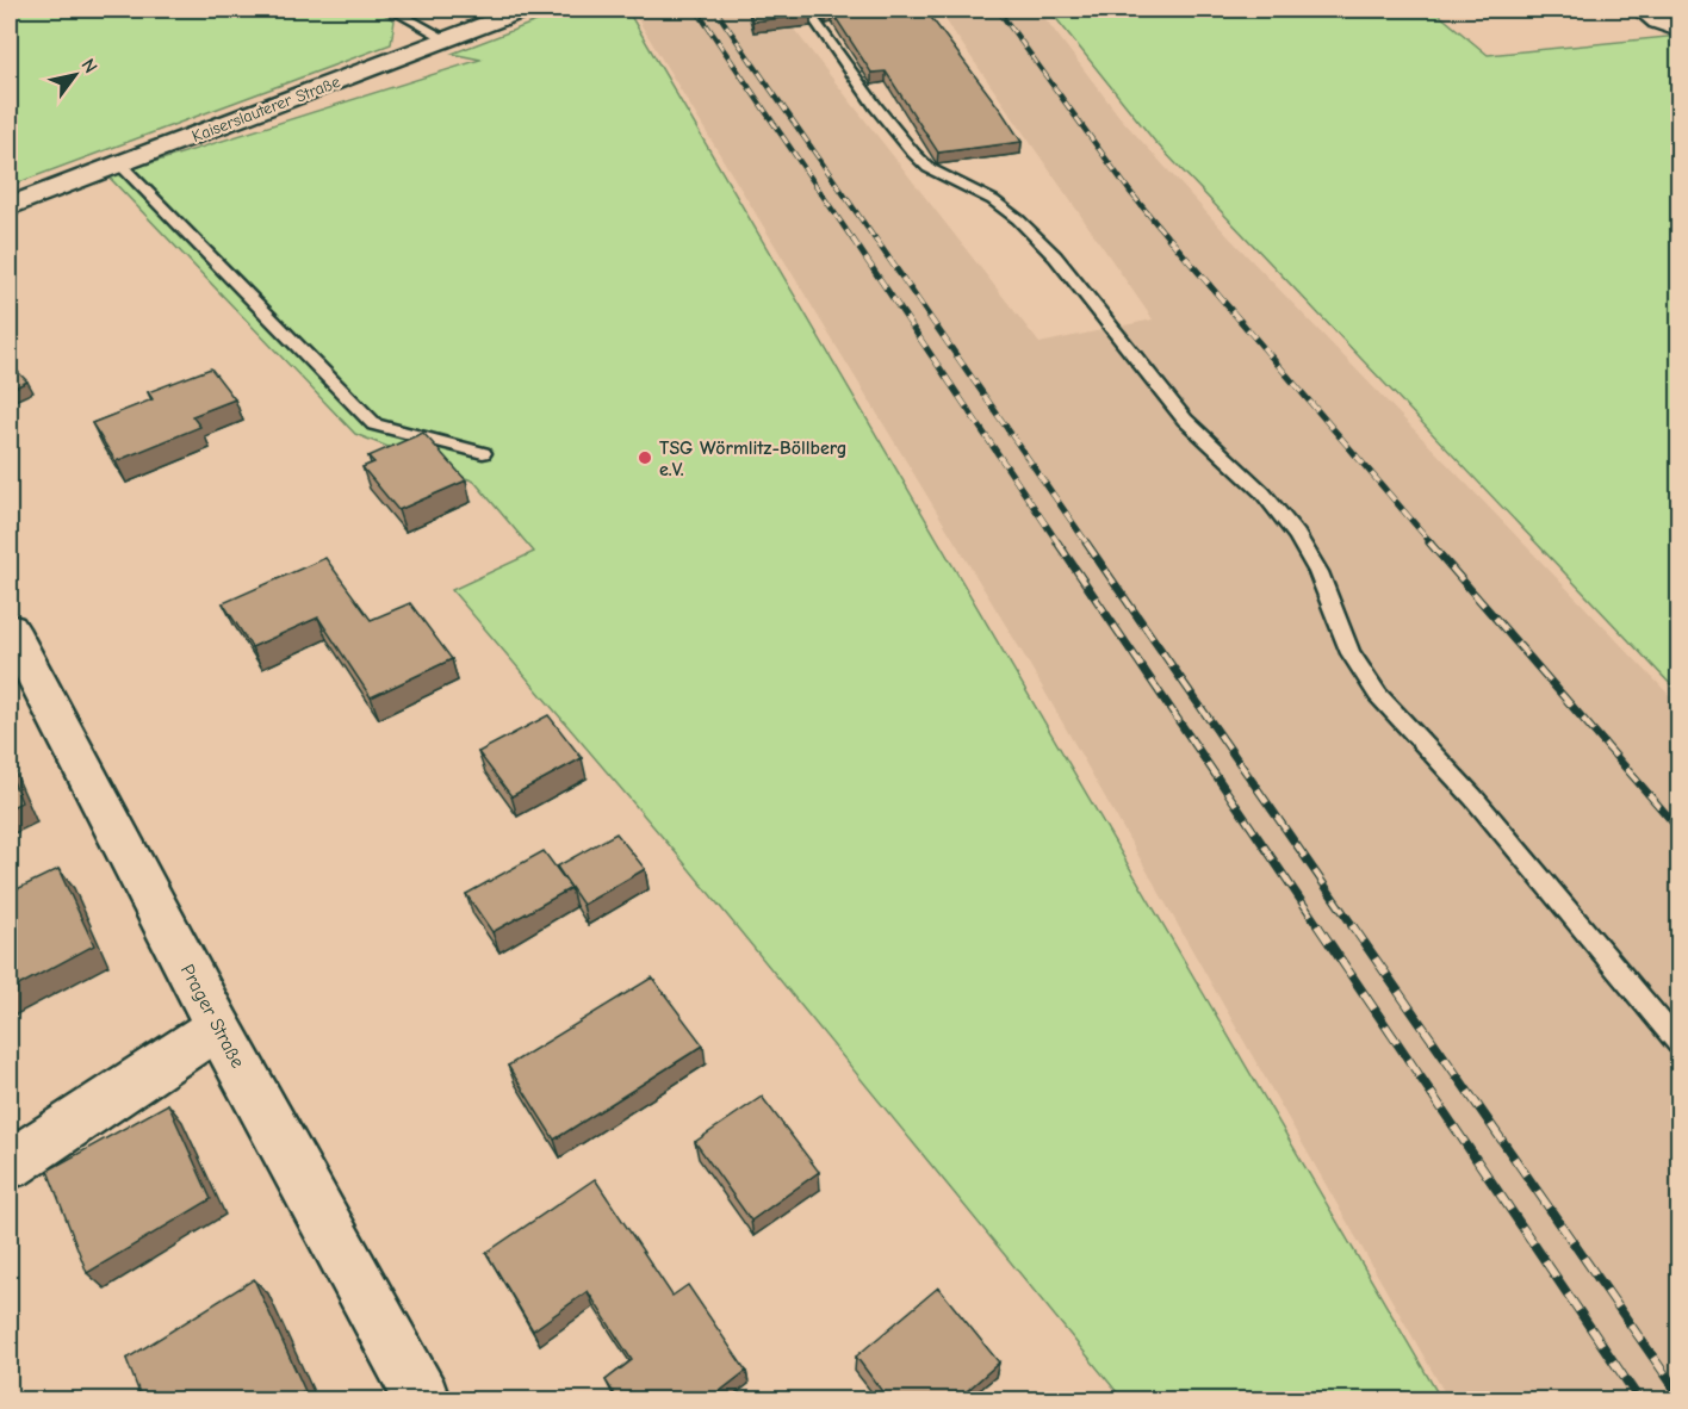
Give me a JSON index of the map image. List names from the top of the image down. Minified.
{"streets":{"street":["Kaiserslauterer Straße","Prager Straße"]},"places":["TSG Wörmlitz-Böllberg e.V."],"north":"top right"}
